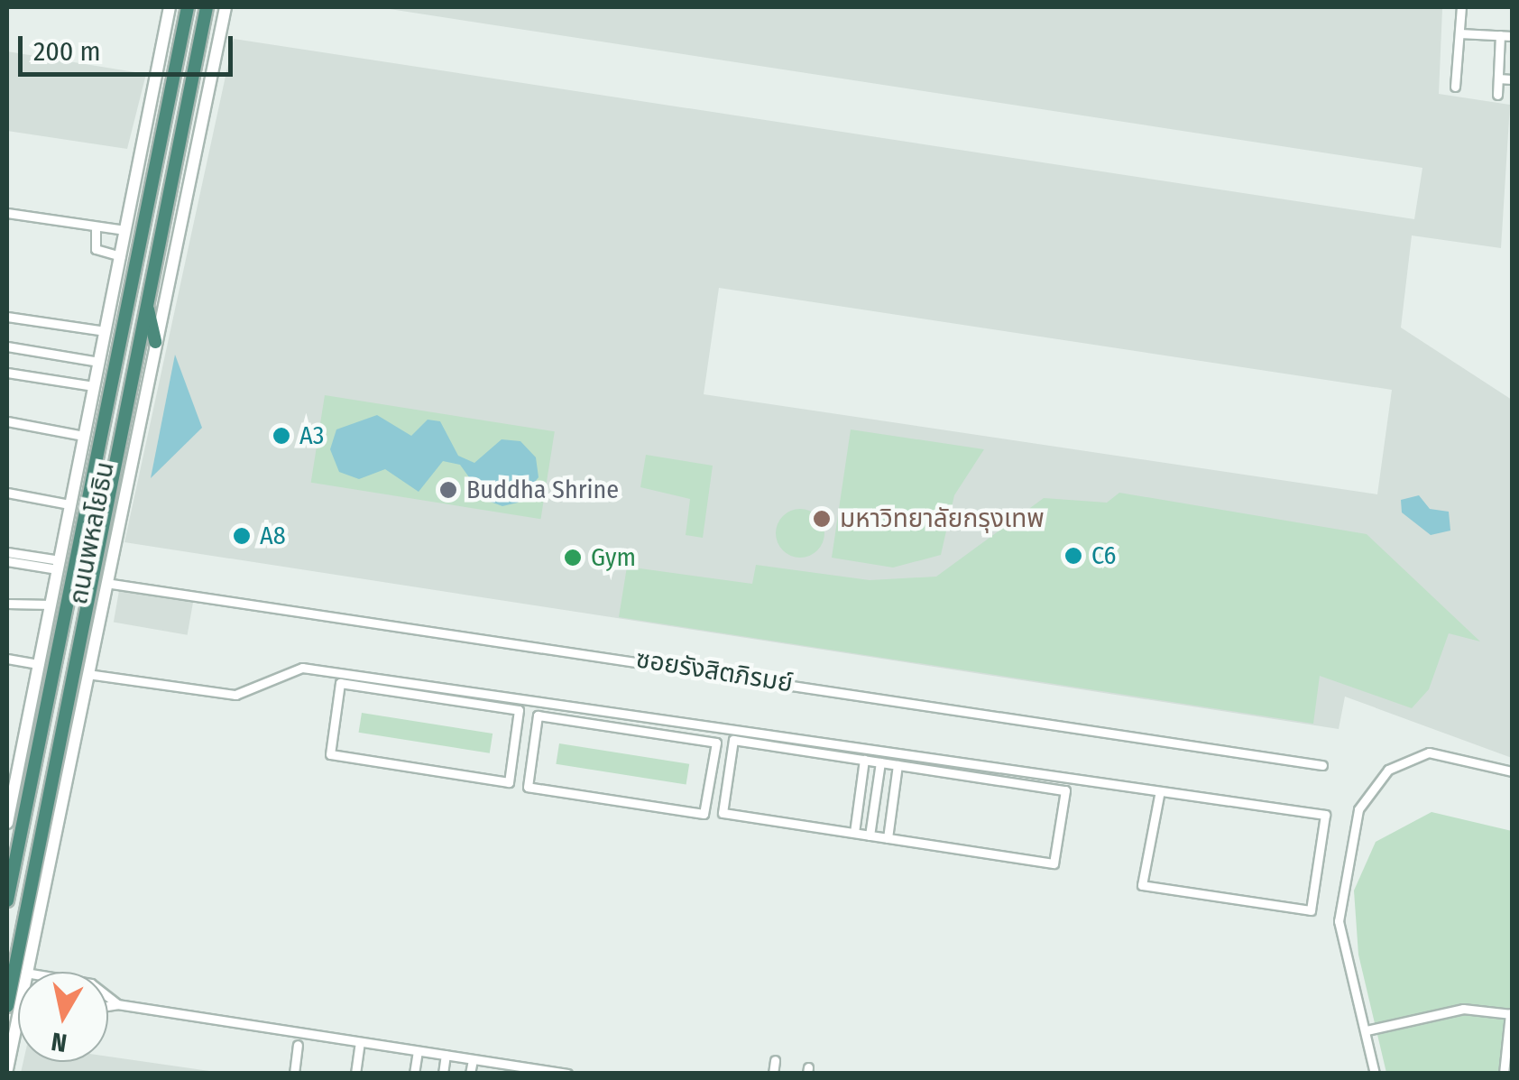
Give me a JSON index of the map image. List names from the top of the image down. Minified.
{"streets":{"highway":["ถนนพหลโยธิน"],"street":["ซอยรังสิตภิรมย์"]},"crossings":[["ถนนพหลโยธิน","ซอยรังสิตภิรมย์"]],"places":["A3","Buddha Shrine","มหาวิทยาลัยกรุงเทพ","A8","C6","Gym"],"scale_bar":"200 m","north":"bottom"}
